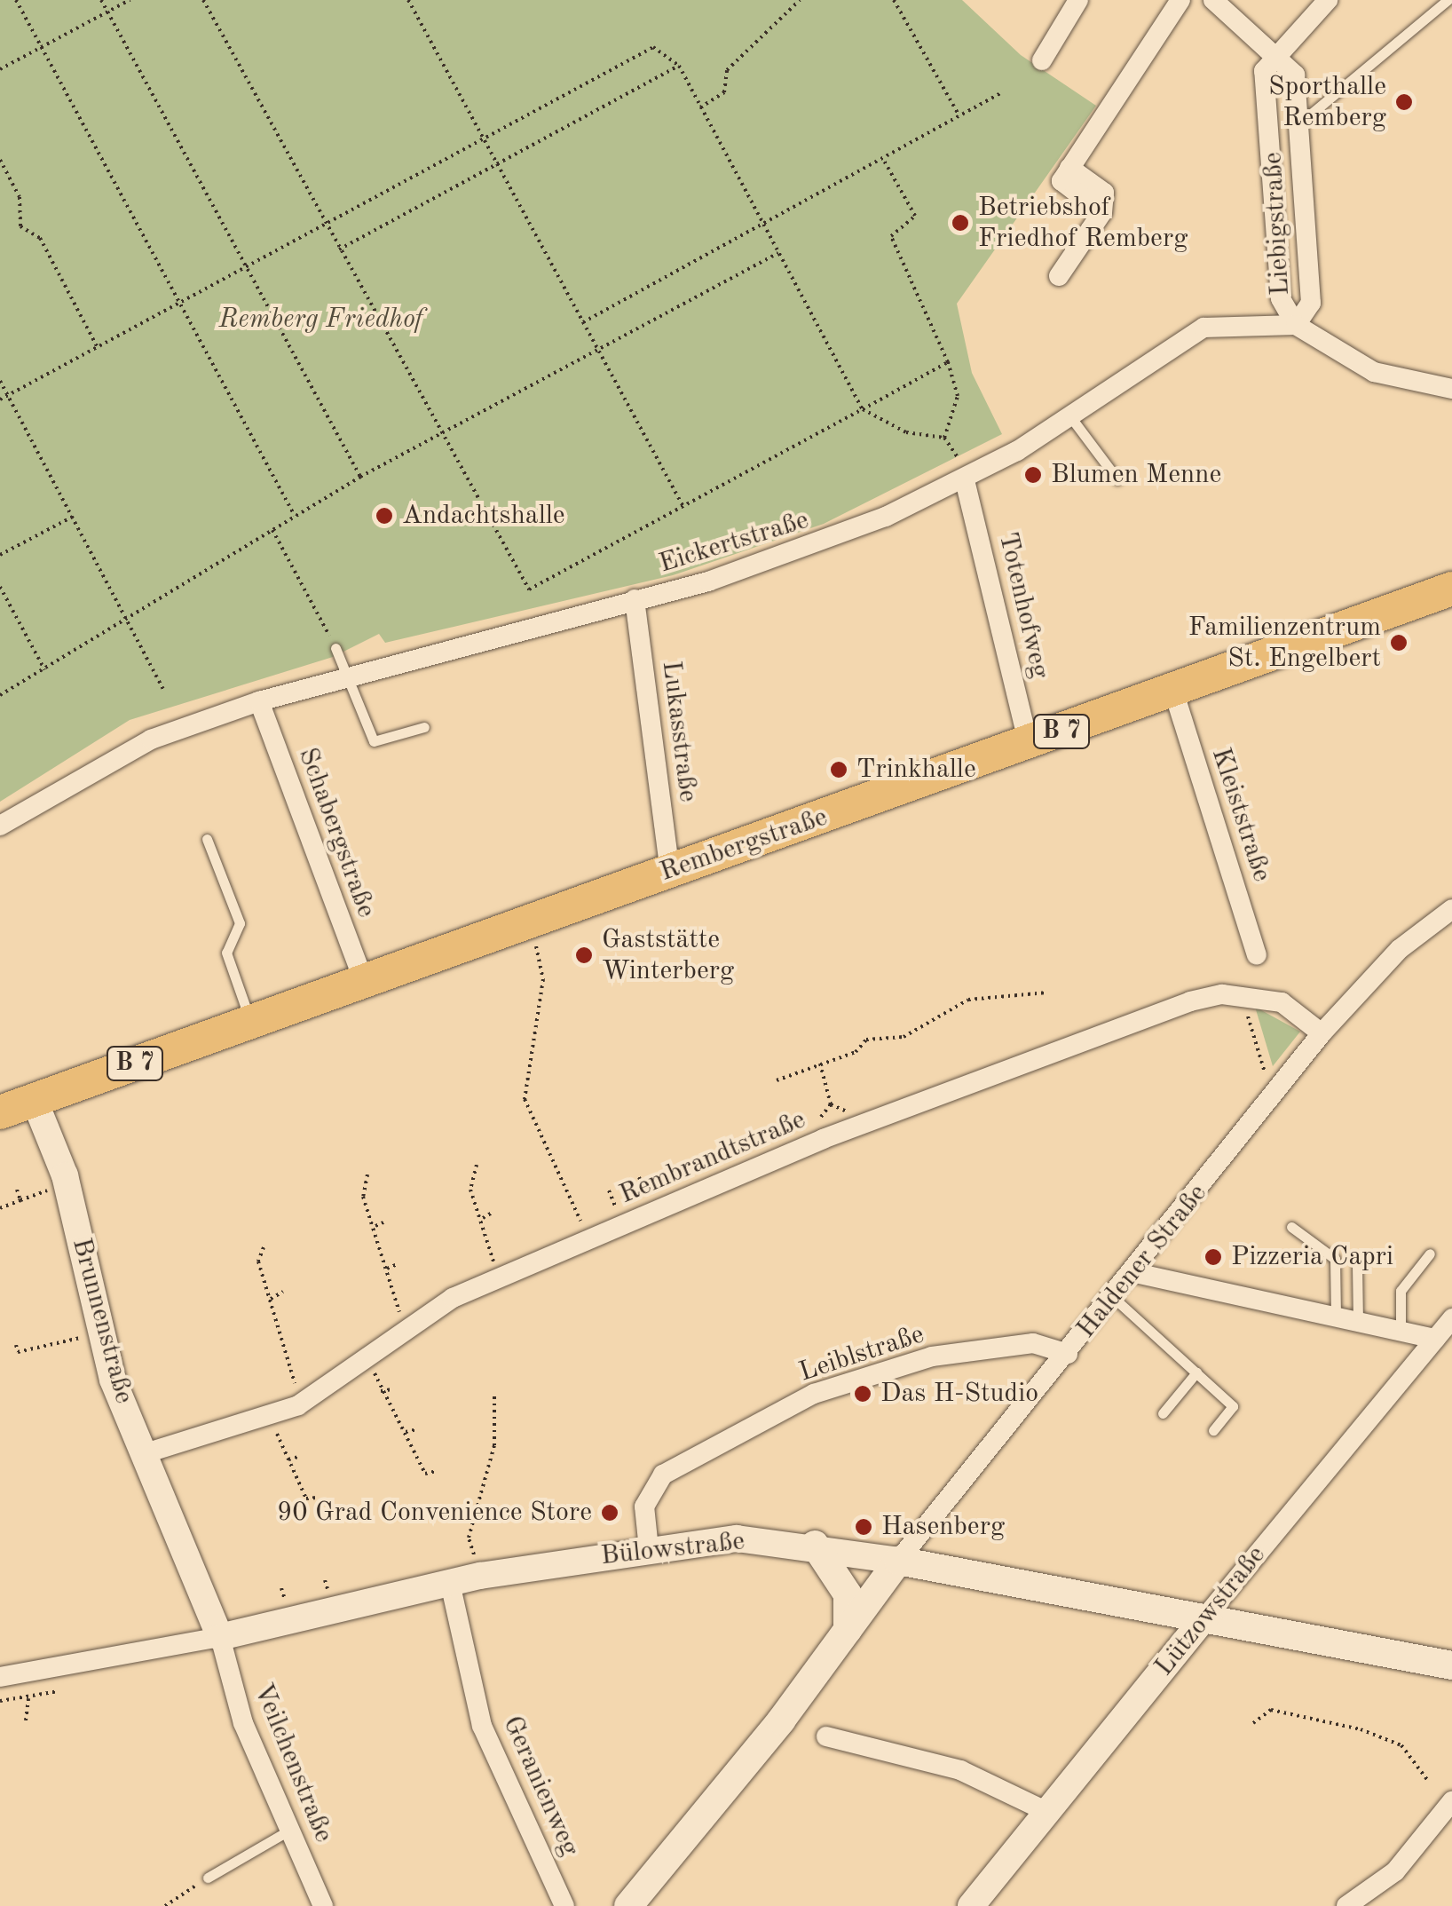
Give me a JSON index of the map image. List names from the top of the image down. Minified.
{"streets":{"main road":["B 7","Rembergstraße","Haldener Straße","Bülowstraße"],"street":["Liebigstraße","Eickertstraße","Totenhofweg","Lukasstraße","Kleiststraße","Schabergstraße","Rembrandtstraße","Brunnenstraße","Leiblstraße","Lützowstraße","Veilchenstraße","Geranienweg"]},"crossings":[["Liebigstraße","Eickertstraße"],["Eickertstraße","Totenhofweg"],["Eickertstraße","Lukasstraße"],["Eickertstraße","Schabergstraße"],["Totenhofweg","Rembergstraße"],["Lukasstraße","Rembergstraße"],["B 7","Rembergstraße"],["B 7","Brunnenstraße"],["Kleiststraße","Rembergstraße"],["Schabergstraße","Rembergstraße"],["Rembergstraße","Brunnenstraße"],["Rembrandtstraße","Haldener Straße"],["Rembrandtstraße","Brunnenstraße"],["Haldener Straße","Leiblstraße"],["Haldener Straße","Bülowstraße"],["Brunnenstraße","Bülowstraße"],["Brunnenstraße","Veilchenstraße"],["Leiblstraße","Bülowstraße"],["Bülowstraße","Lützowstraße"],["Bülowstraße","Veilchenstraße"],["Bülowstraße","Geranienweg"]],"parks":["Remberg Friedhof"],"places":["Sporthalle Remberg","Betriebshof Friedhof Remberg","Blumen Menne","Andachtshalle","Familienzentrum St. Engelbert","Trinkhalle","Gaststätte Winterberg","Pizzeria Capri","Das H-Studio","90 Grad Convenience Store","Hasenberg"]}
